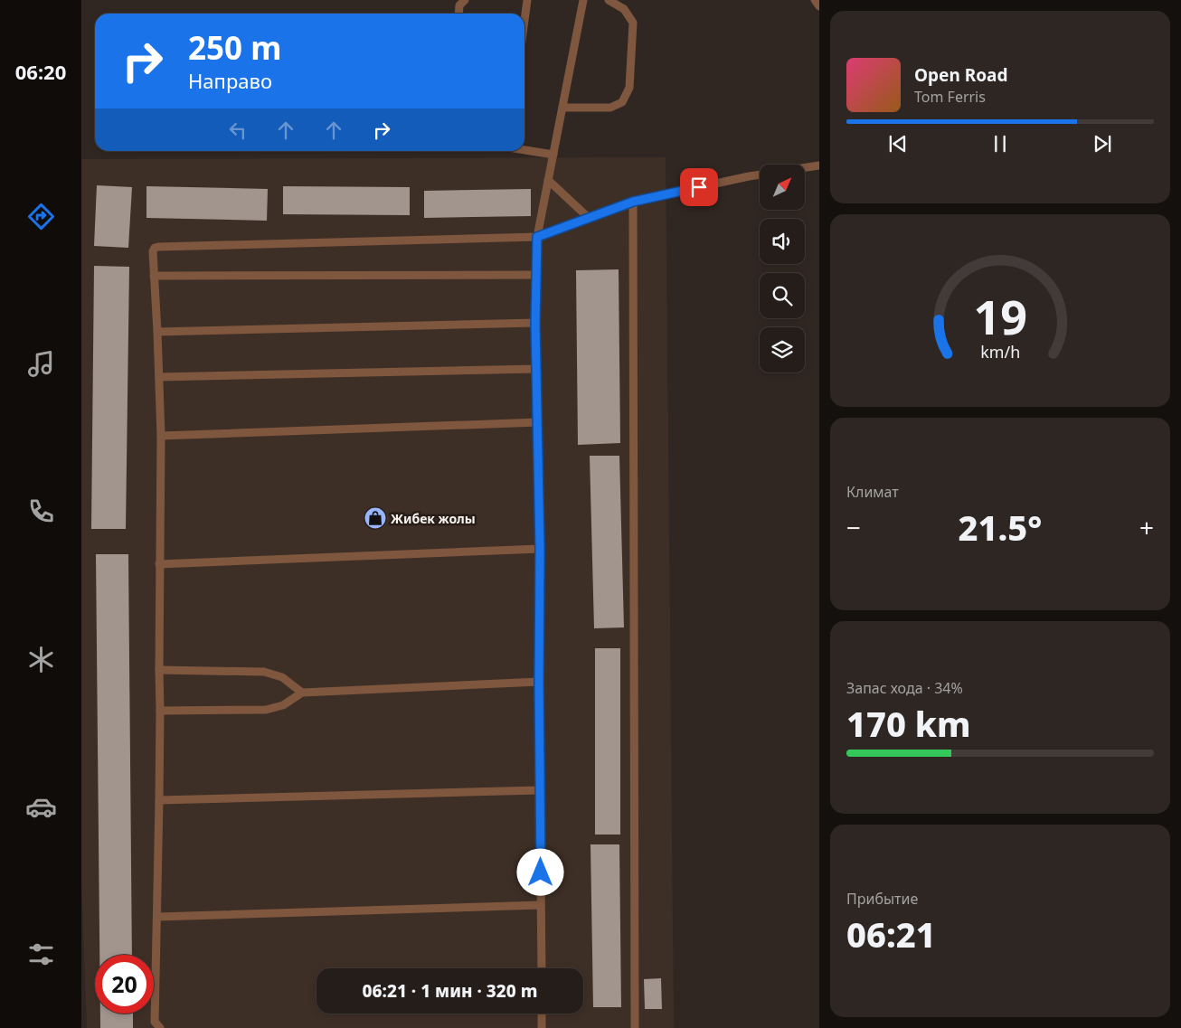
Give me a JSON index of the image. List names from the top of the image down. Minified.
{"places":{"shop":["Жибек жолы"]},"north":"top right","page":{"tabs":"06:20","turn":["250 m","Направо"],"song":["Open Road","Tom Ferris"],"tile":["Климат",["Запас хода · 34%","170 km"],["Прибытие","06:21"]],"heat":["−","21.5°","+"],"limit":"20","trip":"06:21 · 1 мин · 320 m","gauge":["19","km/h"]}}
